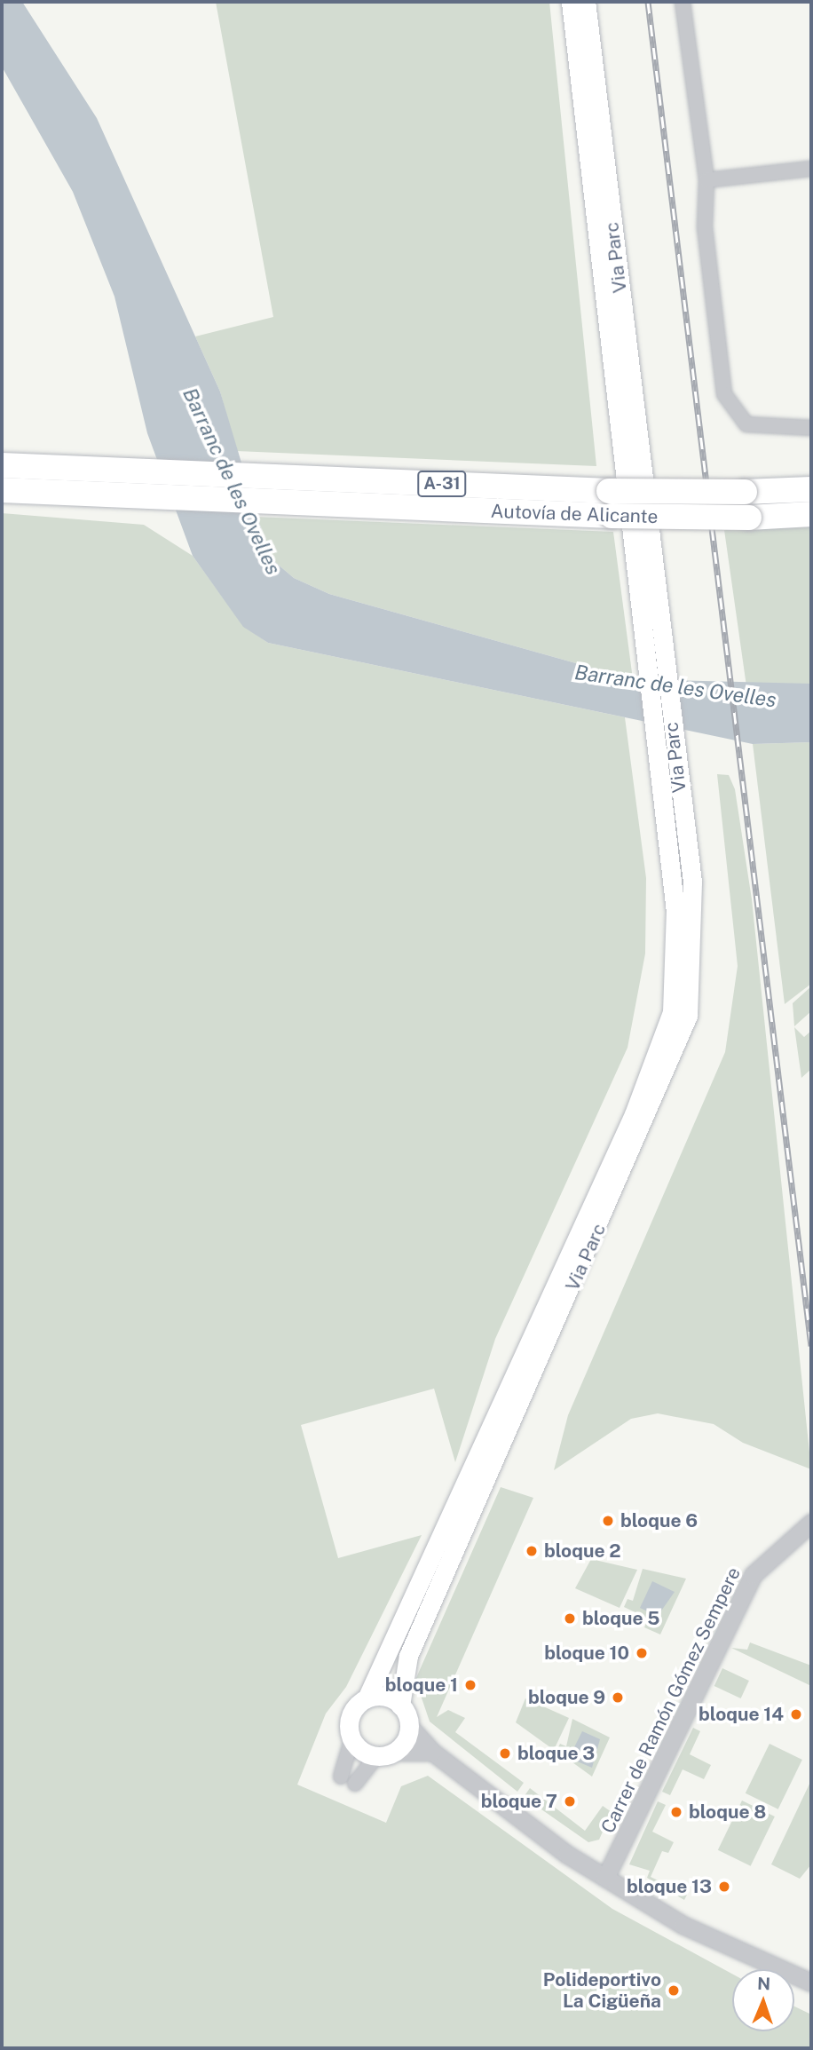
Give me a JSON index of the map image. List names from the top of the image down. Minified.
{"streets":{"highway":["A-31","Autovía de Alicante"],"main road":["Via Parc"],"street":["Carrer de Ramón Gómez Sempere"]},"water":["Barranc de les Ovelles"],"places":["bloque 6","bloque 2","bloque 5","bloque 10","bloque 1","bloque 9","bloque 14","bloque 3","bloque 7","bloque 8","bloque 13","Polideportivo La Cigüeña"],"north":"top"}
